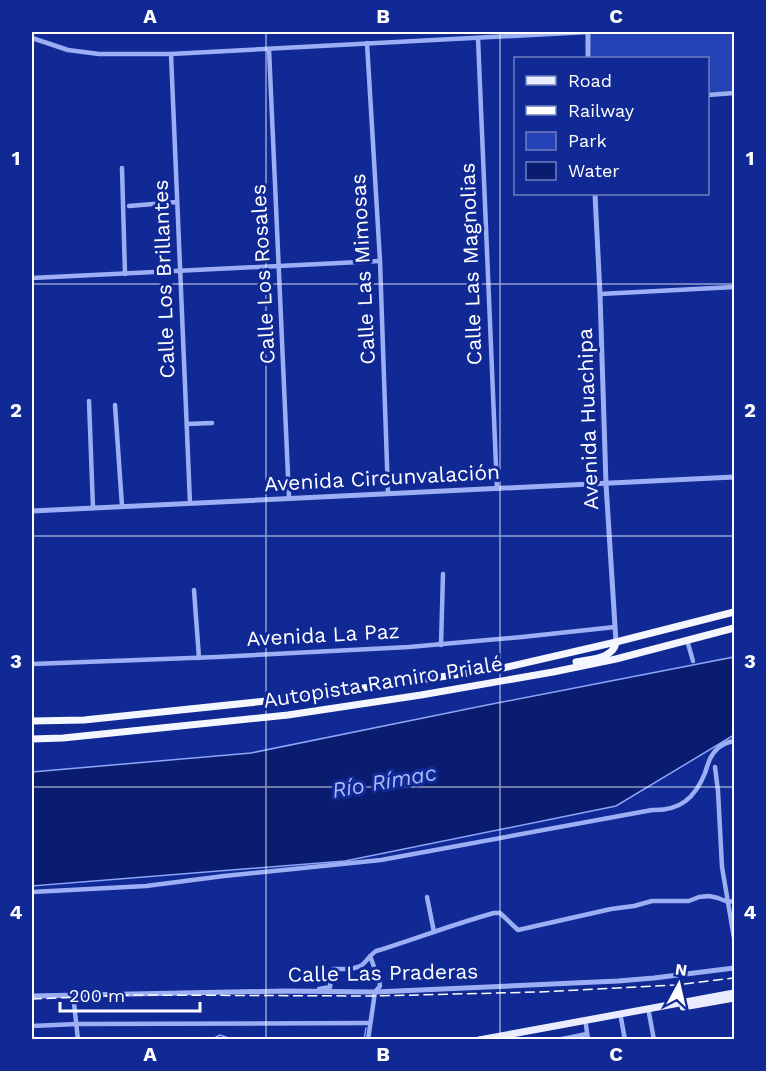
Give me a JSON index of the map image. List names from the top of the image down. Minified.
{"streets":{"highway":["Autopista Ramiro Prialé"],"street":["Calle Las Magnolias","Calle Las Mimosas","Calle Los Rosales","Calle Los Brillantes","Avenida Huachipa","Avenida Circunvalación","Avenida La Paz","Calle Las Praderas"]},"crossings":[["Calle Las Magnolias","Avenida Circunvalación"],["Calle Las Mimosas","Avenida Circunvalación"],["Calle Los Rosales","Avenida Circunvalación"],["Calle Los Brillantes","Avenida Circunvalación"],["Avenida Huachipa","Avenida Circunvalación"],["Avenida Huachipa","Avenida La Paz"],["Avenida Huachipa","Autopista Ramiro Prialé"]],"water":["Río Rímac"],"legend":["Road","Railway","Park","Water"],"scale_bar":"200 m","north":"top","grid":{"columns":["A","B","C"],"rows":["1","2","3","4"]}}
